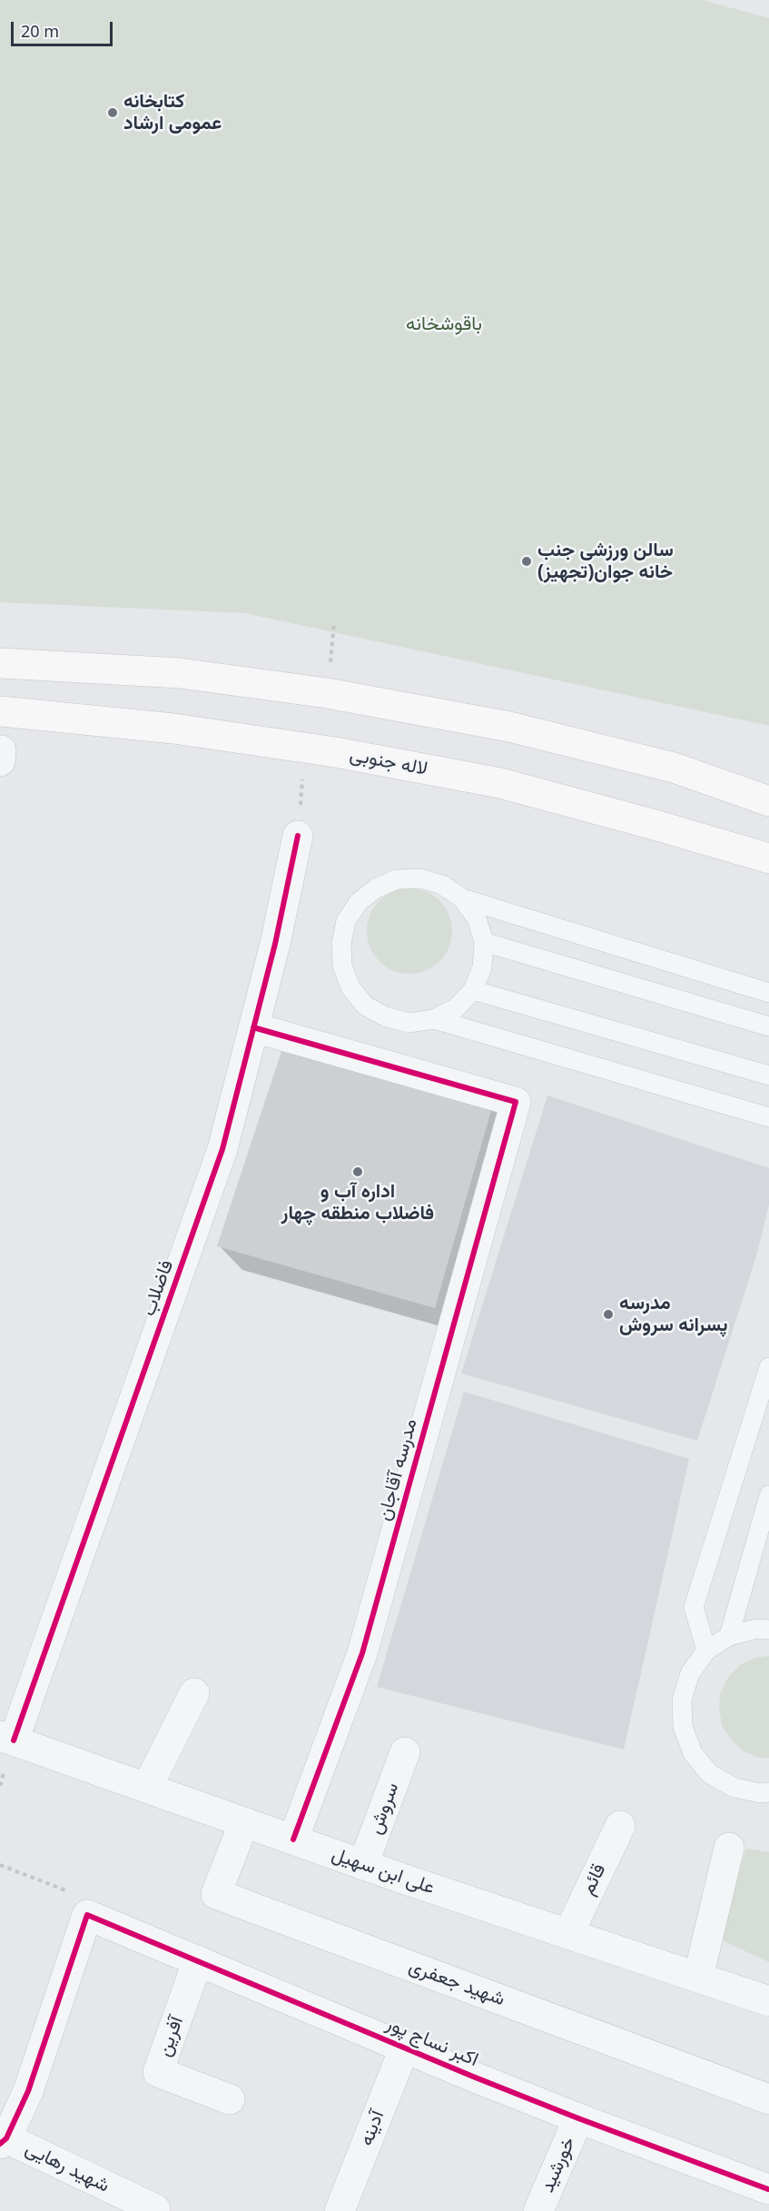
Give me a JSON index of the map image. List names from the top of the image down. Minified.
{"streets":{"main road":["لاله جنوبی"],"street":["فاضلاب","مدرسه آقاجان","سروش","علی ابن سهیل","قائم","شهید جعفری","آفرین","اکبر نساج پور","آدینه","خورشید","شهید رهایی"]},"crossings":[["فاضلاب","مدرسه آقاجان"],["فاضلاب","علی ابن سهیل"],["مدرسه آقاجان","علی ابن سهیل"],["سروش","علی ابن سهیل"],["علی ابن سهیل","قائم"],["علی ابن سهیل","شهید جعفری"],["آفرین","اکبر نساج پور"],["اکبر نساج پور","آدینه"],["اکبر نساج پور","خورشید"]],"parks":["باقوشخانه"],"places":["کتابخانه عمومی ارشاد","سالن ورزشی جنب خانه جوان(تجهیز)","اداره آب و فاضلاب منطقه چهار","مدرسه پسرانه سروش"],"scale_bar":"20 m"}
